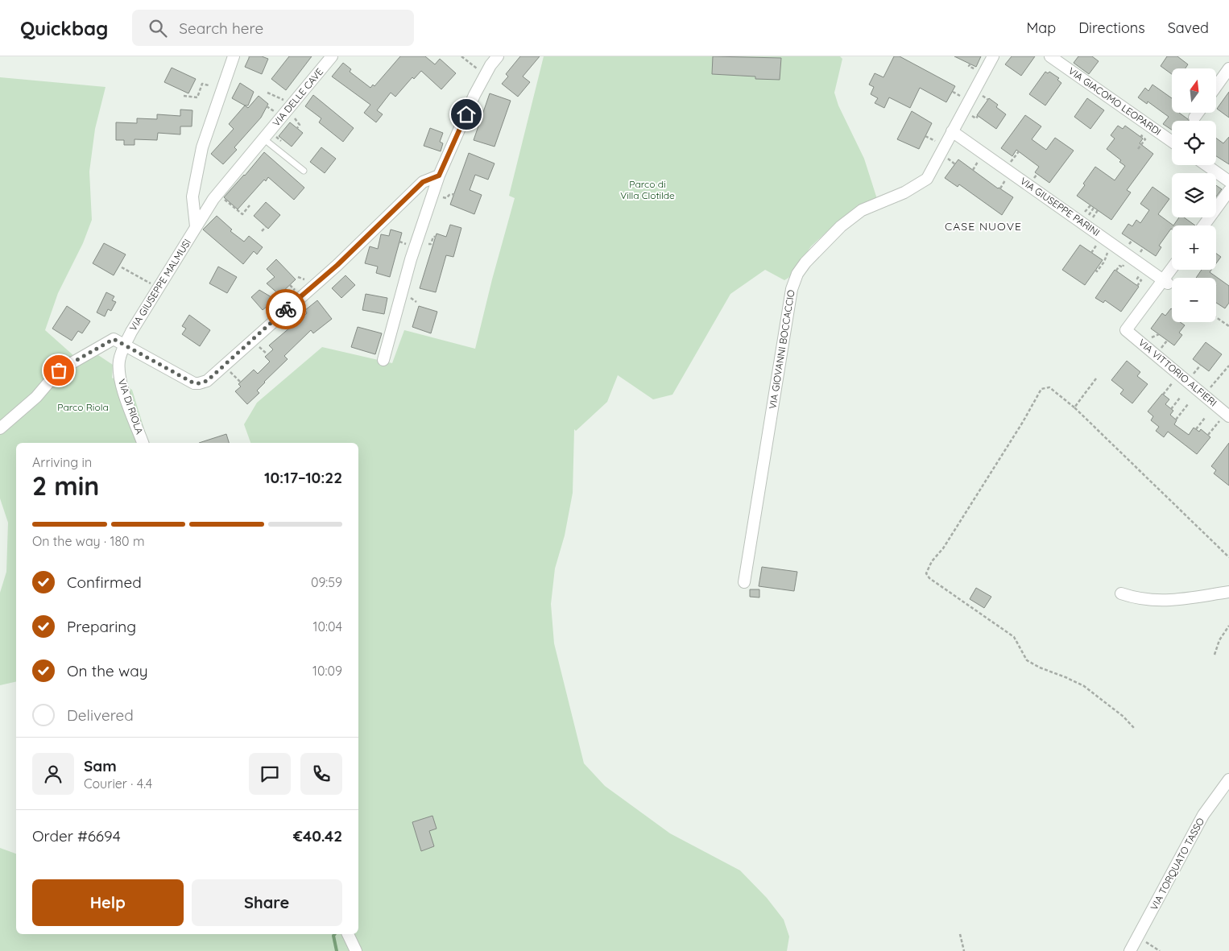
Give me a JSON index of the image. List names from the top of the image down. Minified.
{"streets":{"street":["VIA DELLE CAVE","VIA GIACOMO LEOPARDI","VIA GIUSEPPE PARINI","VIA GIUSEPPE MALMUSI","VIA GIOVANNI BOCCACCIO","VIA VITTORIO ALFIERI","VIA DI RIOLA","VIA TORQUATO TASSO"]},"crossings":[["VIA DELLE CAVE","VIA GIUSEPPE MALMUSI"],["VIA GIUSEPPE PARINI","VIA GIOVANNI BOCCACCIO"],["VIA GIUSEPPE PARINI","VIA VITTORIO ALFIERI"],["VIA GIUSEPPE MALMUSI","VIA DI RIOLA"]],"districts":["CASE NUOVE"],"parks":["Parco di Villa Clotilde","Parco Riola"],"north":"top","page":{"header":"Quickbag","search":"Search here","nav":["Map","Directions","Saved"],"map_buttons":["+","−"],"heading":["2 min","Arriving in","10:17–10:22"],"panel":["Sam","Courier · 4.4","Order #6694","€40.42"],"bar":"On the way · 180 m","list":[["Confirmed","09:59"],["Preparing","10:04"],["On the way","10:09"],"Delivered"],"buttons":["Help","Share"]}}
